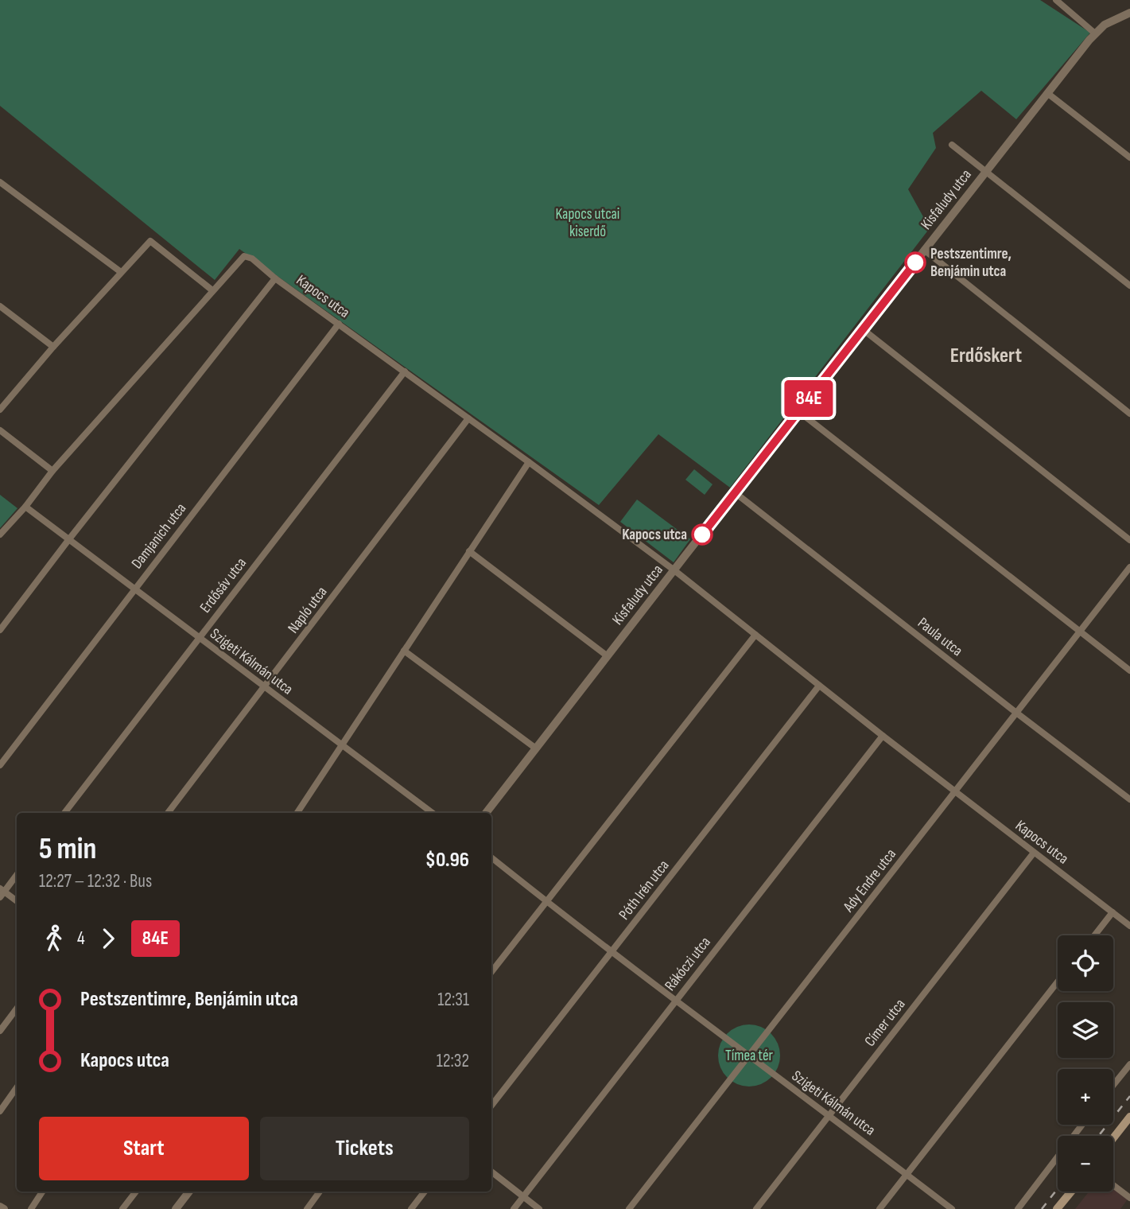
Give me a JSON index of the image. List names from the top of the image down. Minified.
{"streets":{"street":["Kisfaludy utca","Kapocs utca","Damjanich utca","Erdősáv utca","Napló utca","Paula utca","Szigeti Kálmán utca","Ady Endre utca","Póth Irén utca","Rákóczi utca","Címer utca"]},"crossings":[["Kisfaludy utca","Kapocs utca"],["Kisfaludy utca","Paula utca"],["Kapocs utca","Damjanich utca"],["Kapocs utca","Erdősáv utca"],["Kapocs utca","Napló utca"],["Kapocs utca","Ady Endre utca"],["Kapocs utca","Póth Irén utca"],["Kapocs utca","Rákóczi utca"],["Kapocs utca","Címer utca"],["Damjanich utca","Szigeti Kálmán utca"],["Erdősáv utca","Szigeti Kálmán utca"],["Napló utca","Szigeti Kálmán utca"],["Paula utca","Ady Endre utca"],["Szigeti Kálmán utca","Ady Endre utca"],["Szigeti Kálmán utca","Póth Irén utca"],["Szigeti Kálmán utca","Rákóczi utca"],["Szigeti Kálmán utca","Címer utca"]],"districts":["Erdőskert"],"parks":["Kapocs utcai kiserdő","Tímea tér"],"places":["Pestszentimre, Benjámin utca","Kapocs utca"],"lines":["bus line 84E"],"page":{"on_map":"84E","heading":["5 min","12:27 – 12:32 · Bus","$0.96"],"legs":["4","84E"],"map_buttons":["+","−"],"list":[{"name":"Pestszentimre, Benjámin utca","value":"12:31"},{"name":"Kapocs utca","value":"12:32"}],"buttons":["Start","Tickets"]}}
